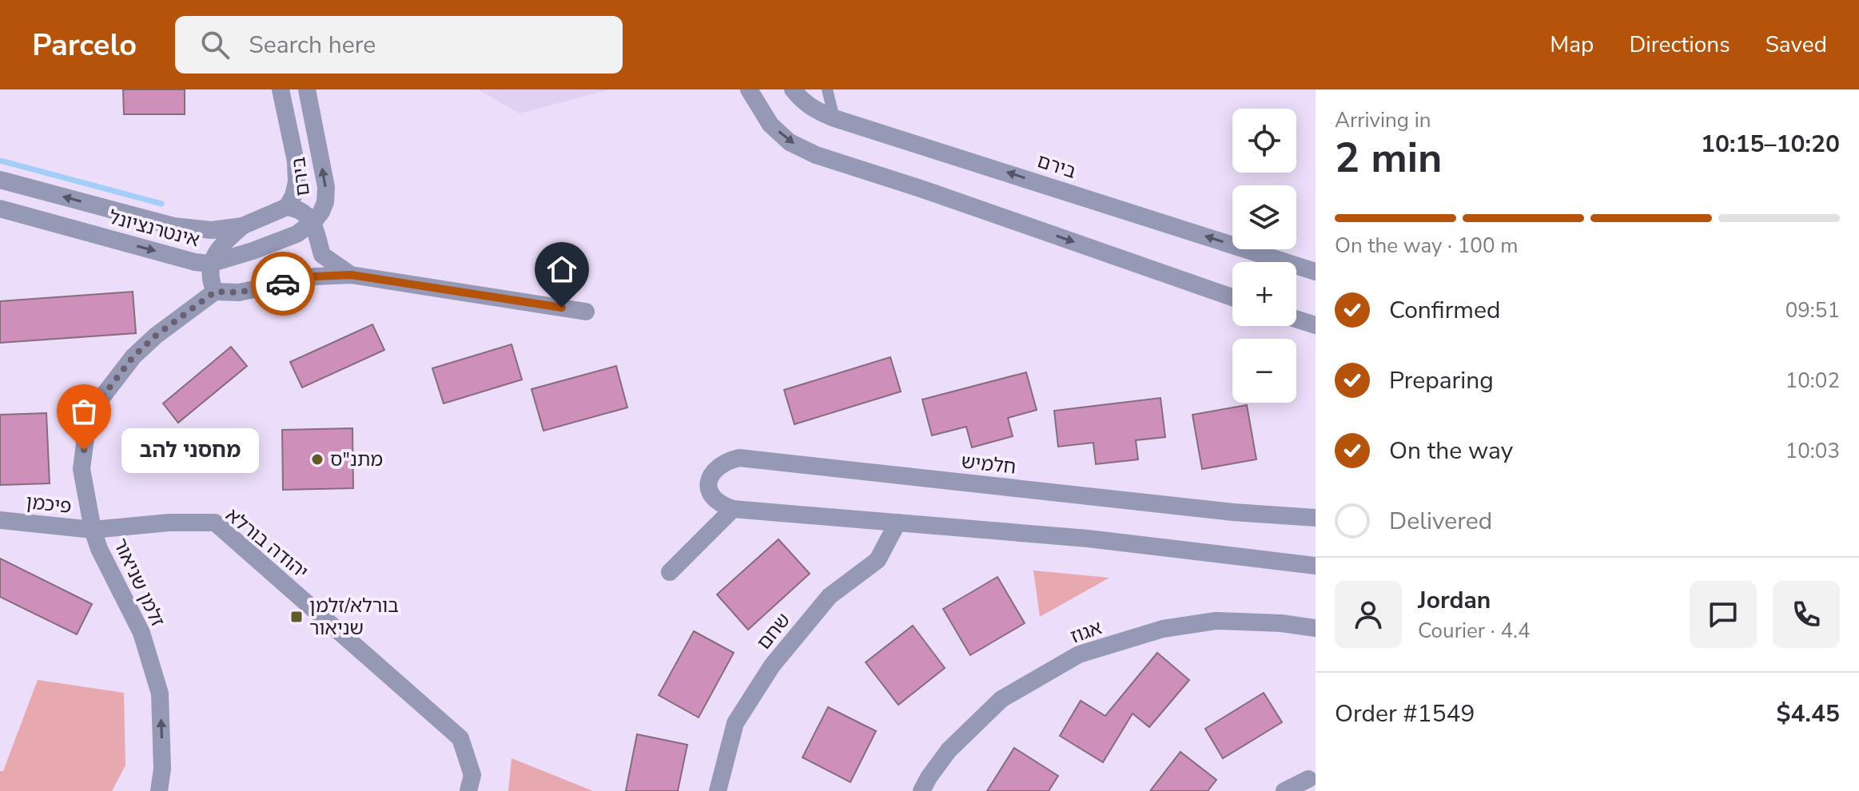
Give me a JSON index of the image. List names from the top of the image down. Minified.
{"streets":{"street":["בירם","אינטרנציונל","חלמיש","פיכמן","יהודה בורלא","זלמן שניאור","שחם","אגוז"]},"crossings":[["בירם","אינטרנציונל"],["אינטרנציונל","זלמן שניאור"],["פיכמן","יהודה בורלא"],["פיכמן","זלמן שניאור"],["יהודה בורלא","זלמן שניאור"]],"one_way":["זלמן שניאור"],"places":{"other":["מחסני להב","מתנ\"ס"],"transit":["בורלא/זלמן שניאור"]},"page":{"header":"Parcelo","search":"Search here","nav":["Map","Directions","Saved"],"heading":["2 min","Arriving in","10:15–10:20"],"panel":["Jordan","Courier · 4.4","Order #1549","$4.45"],"map_buttons":["+","−"],"bar":"On the way · 100 m","list":[["Confirmed","09:51"],["Preparing","10:02"],["On the way","10:03"],"Delivered"],"bubble":"מחסני להב"}}
